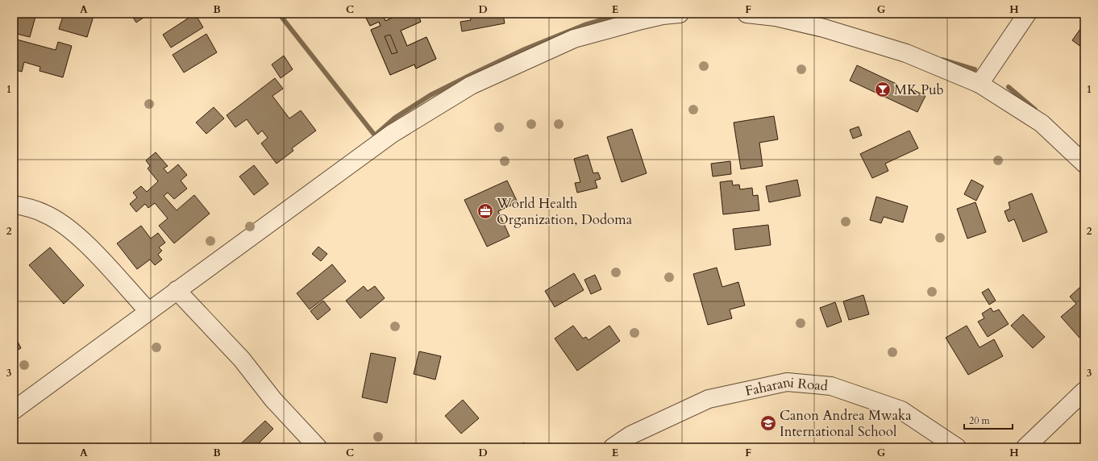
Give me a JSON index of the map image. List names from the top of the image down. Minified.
{"streets":{"street":["Faharani Road"]},"places":{"bar":["MK Pub"],"office":["World Health Organization, Dodoma"],"school or university":["Canon Andrea Mwaka International School"]},"scale_bar":"20 m","grid":{"columns":["A","B","C","D","E","F","G","H"],"rows":["1","2","3"]}}
